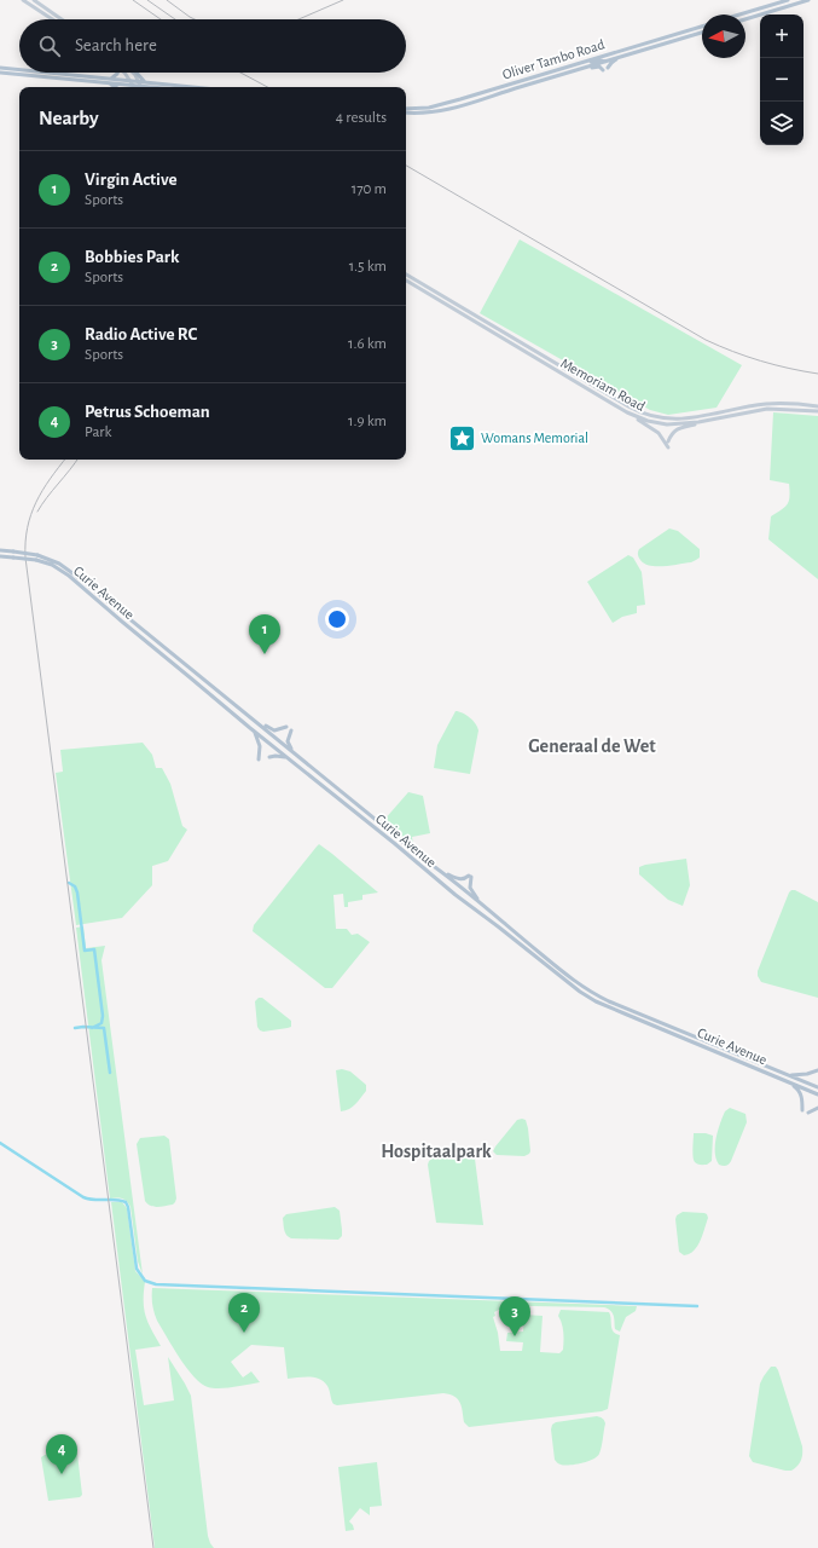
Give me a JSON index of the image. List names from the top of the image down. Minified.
{"streets":{"main road":["Oliver Tambo Road","Memoriam Road","Curie Avenue"]},"districts":["Generaal de Wet","Hospitaalpark"],"places":{"place":["Womans Memorial"]},"north":"left","page":{"map_buttons":["+","−"],"search":"Search here","heading":["Nearby","4 results"],"list":[{"mark":"1","name":"Virgin Active","note":"Sports","value":"170 m"},{"mark":"2","name":"Bobbies Park","note":"Sports","value":"1.5 km"},{"mark":"3","name":"Radio Active RC","note":"Sports","value":"1.6 km"},{"mark":"4","name":"Petrus Schoeman","note":"Park","value":"1.9 km"}],"pins":["1","2","3","4"]}}
